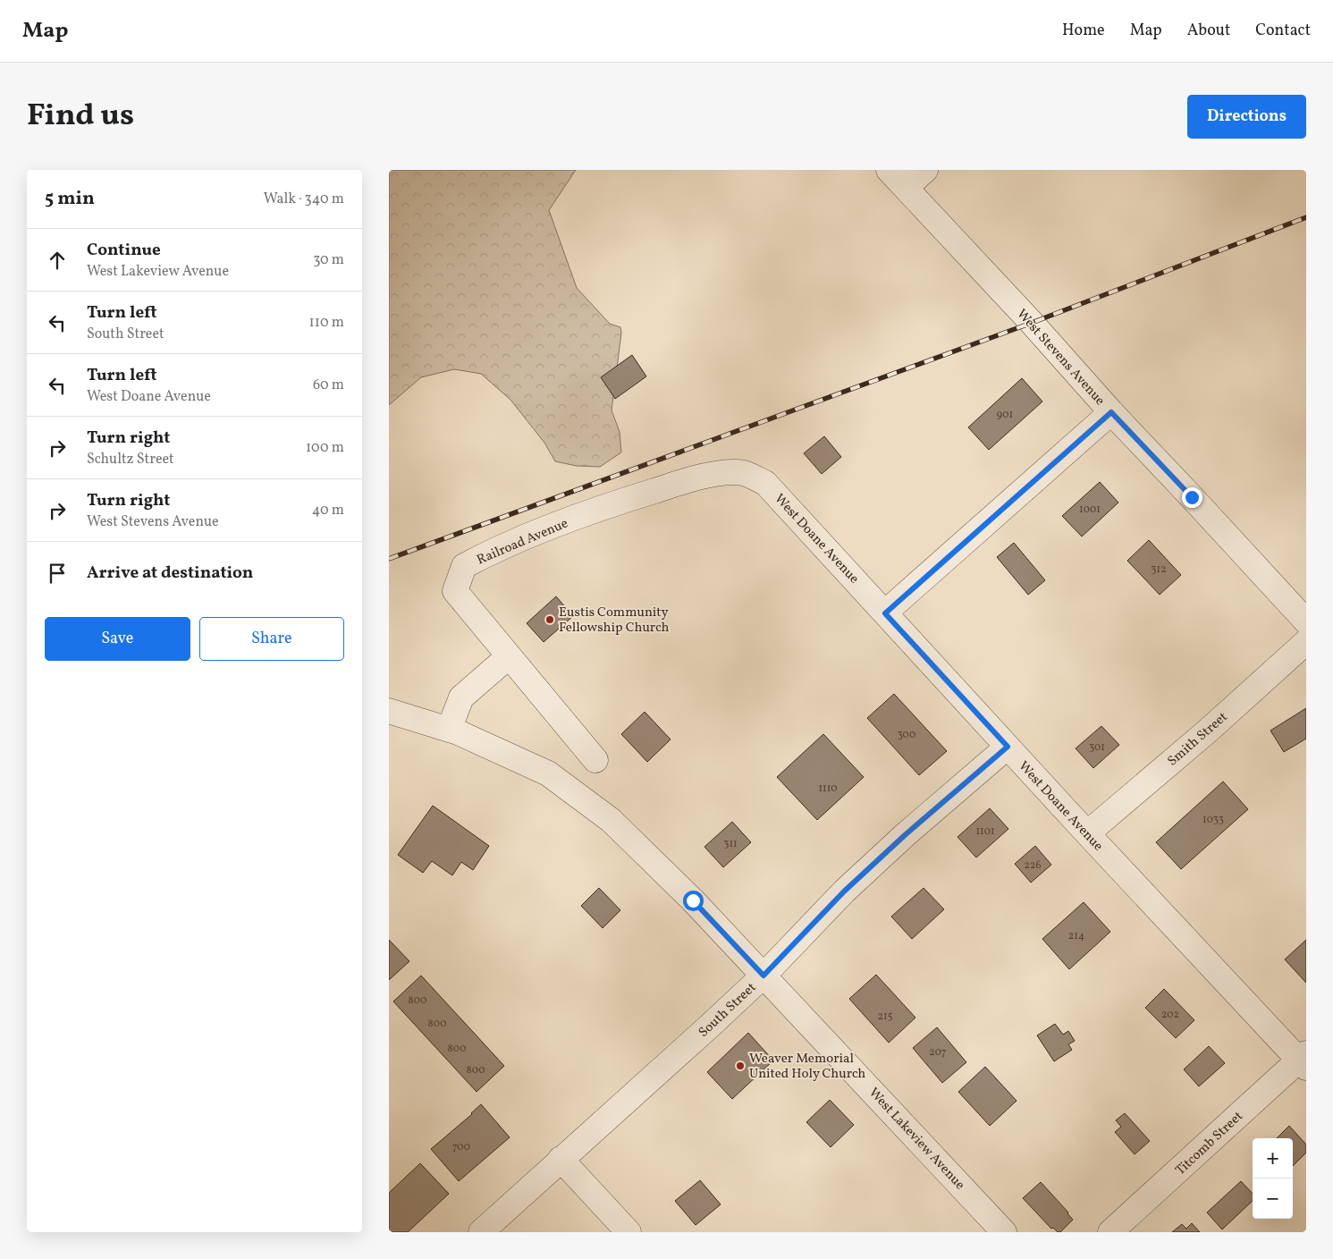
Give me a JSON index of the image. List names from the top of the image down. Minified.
{"streets":{"street":["West Stevens Avenue","West Doane Avenue","Railroad Avenue","Smith Street","South Street","West Lakeview Avenue","Titcomb Street"]},"crossings":[["West Doane Avenue","Railroad Avenue"],["West Doane Avenue","Smith Street"],["West Doane Avenue","South Street"],["West Doane Avenue","Titcomb Street"],["South Street","West Lakeview Avenue"]],"places":["Eustis Community Fellowship Church","Weaver Memorial United Holy Church"],"house_numbers":["901","1001","312","300","301","1110","1033","1101","311","226","214","800","202","215","800","800","207","800","700"],"page":{"header":"Map","nav":["Home","Map","About","Contact"],"title":"Find us","buttons":["Directions",["Save","Share"]],"heading":["5 min","Walk · 340 m"],"list":[["Continue","West Lakeview Avenue","30 m"],["Turn left","South Street","110 m"],["Turn left","West Doane Avenue","60 m"],["Turn right","Schultz Street","100 m"],["Turn right","West Stevens Avenue","40 m"],"Arrive at destination"],"map_buttons":["+","−"]}}
